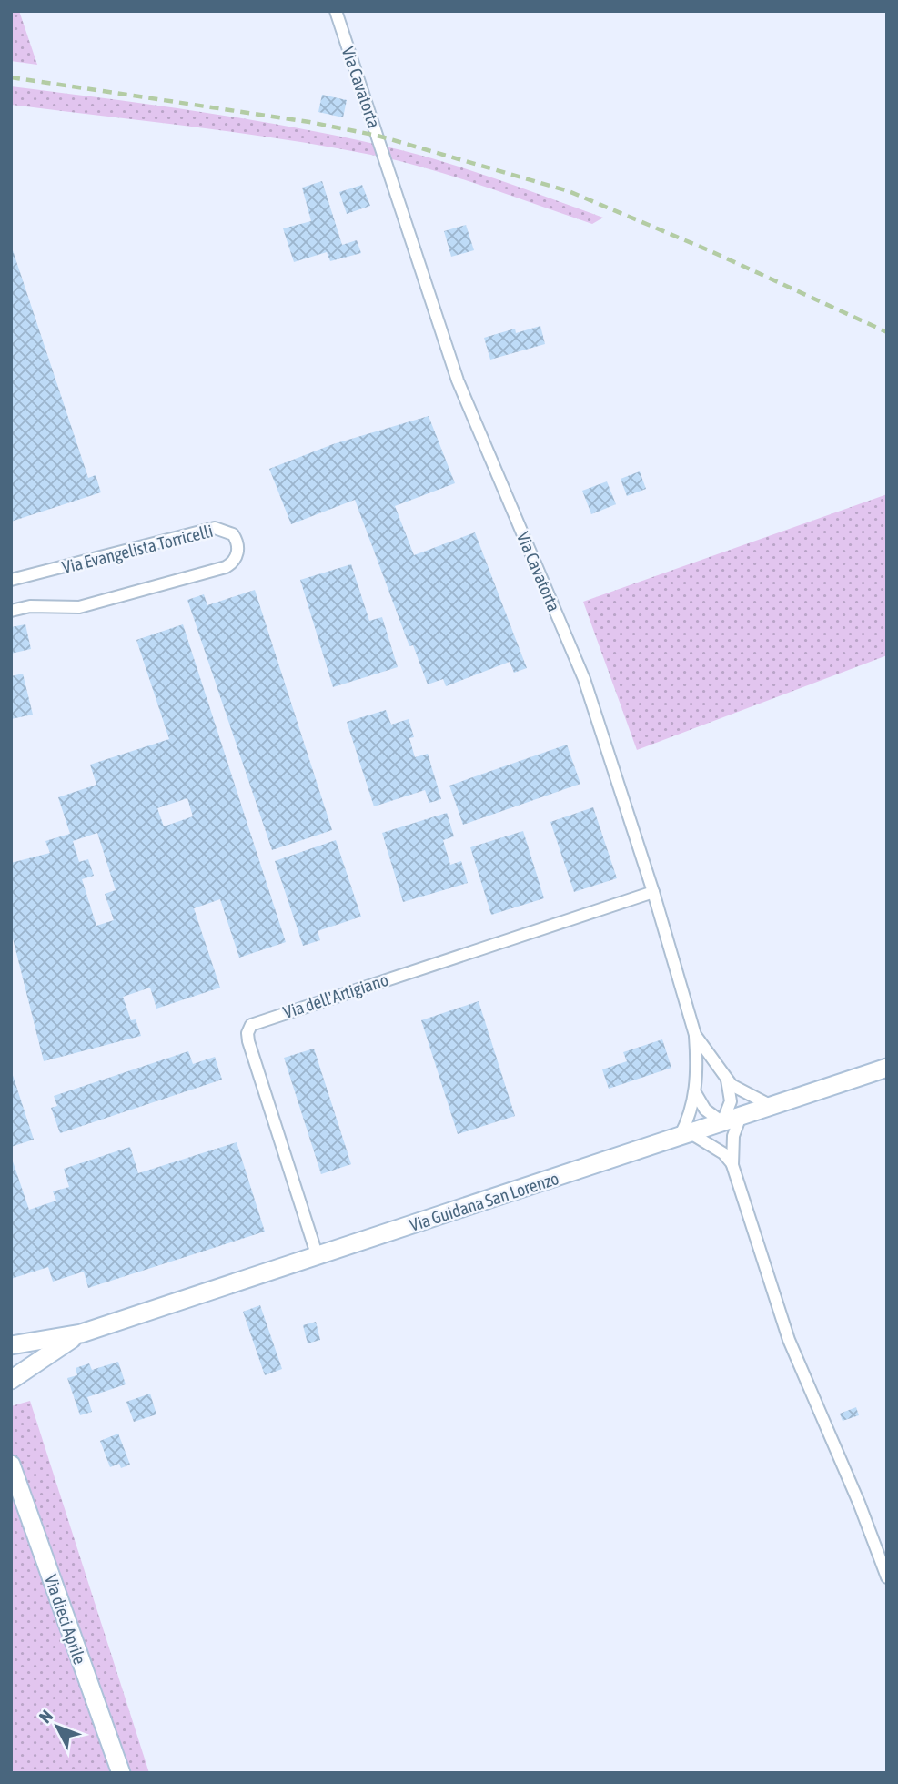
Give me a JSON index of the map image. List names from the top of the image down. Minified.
{"streets":{"street":["Via Cavatorta","Via Evangelista Torricelli","Via dell'Artigiano","Via Guidana San Lorenzo","Via dieci Aprile"]},"crossings":[["Via Cavatorta","Via dell'Artigiano"],["Via Cavatorta","Via Guidana San Lorenzo"],["Via dell'Artigiano","Via Guidana San Lorenzo"]],"north":"top left"}
